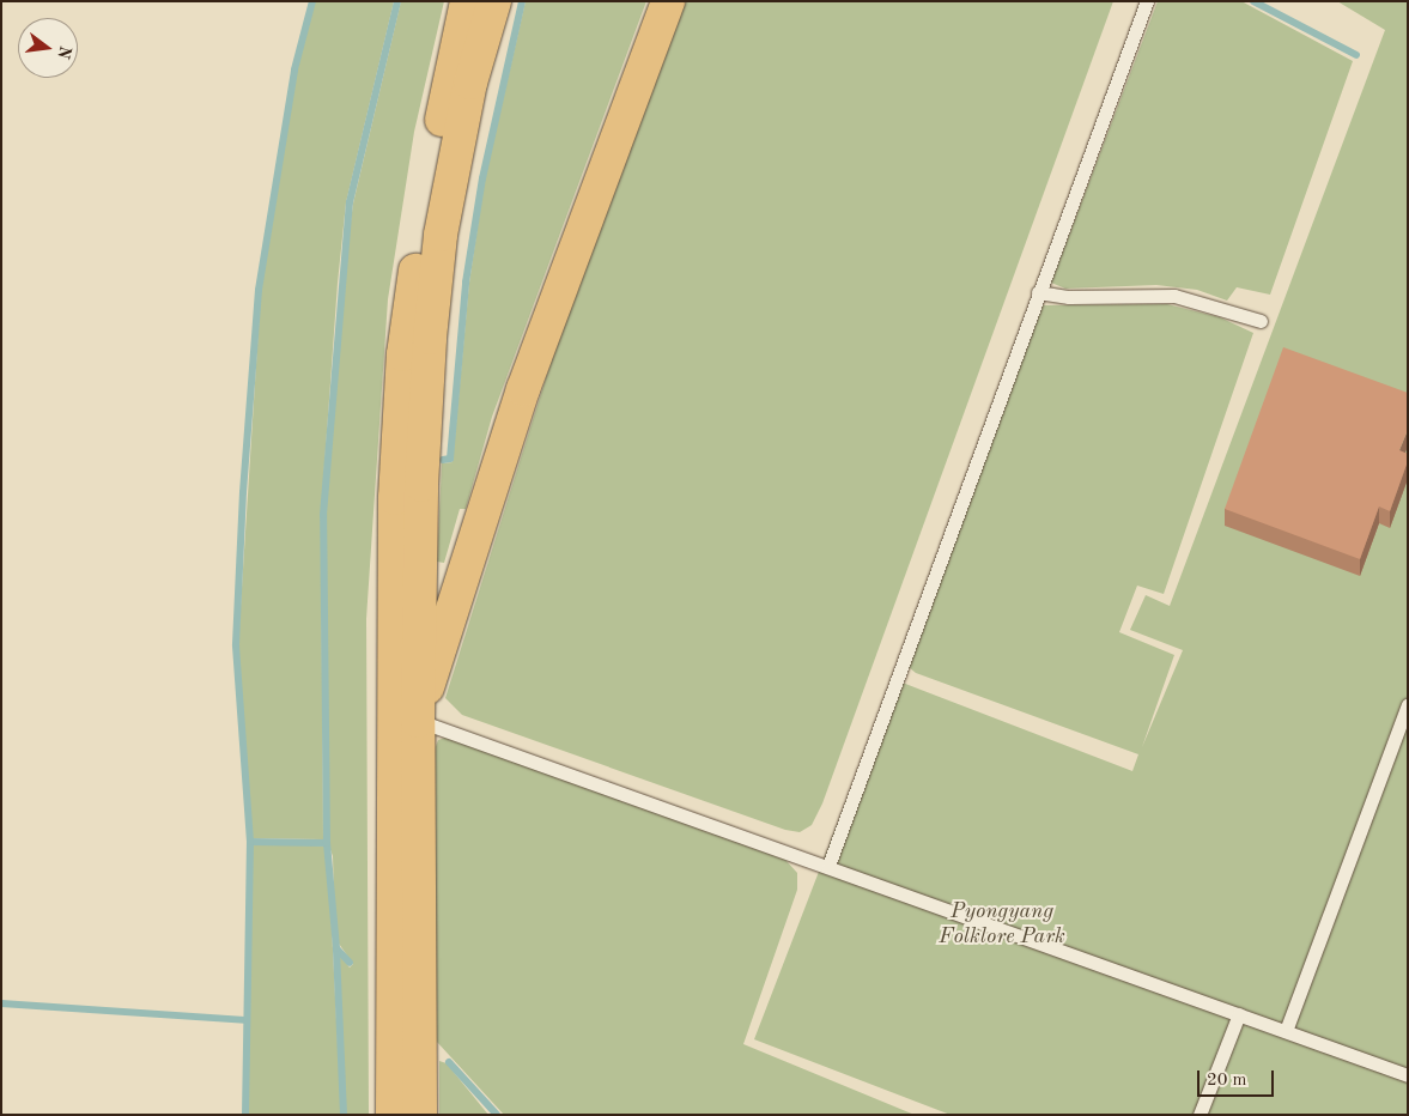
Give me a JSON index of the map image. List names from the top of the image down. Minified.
{"parks":["Pyongyang Folklore Park"],"scale_bar":"20 m","north":"right"}
